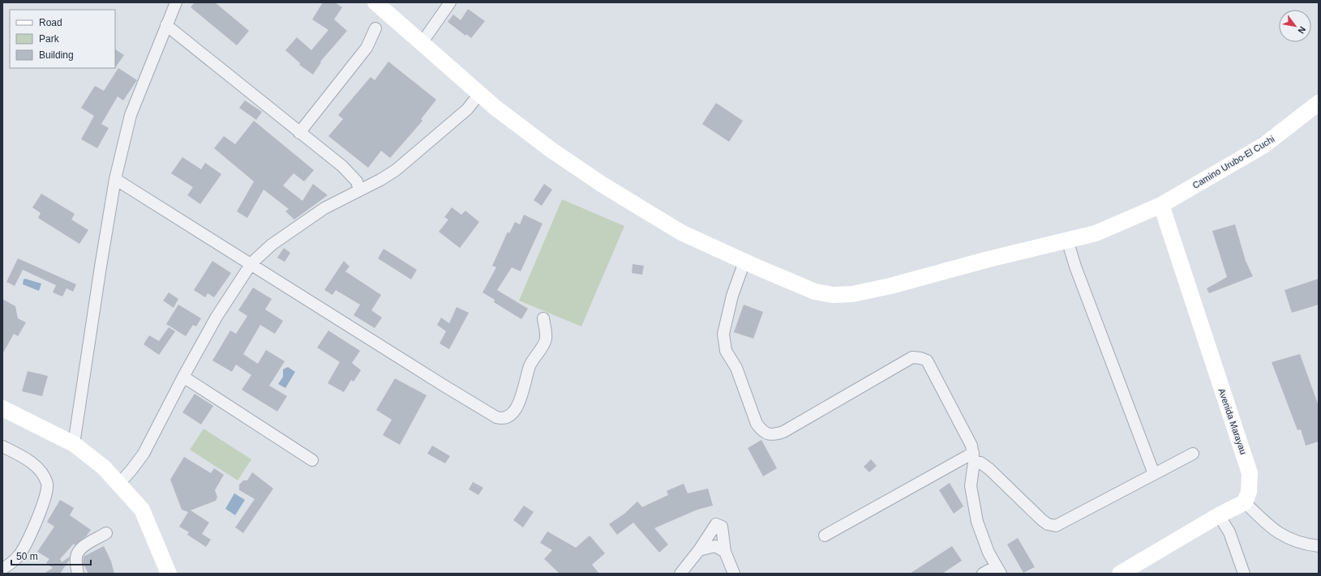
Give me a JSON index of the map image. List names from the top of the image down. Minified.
{"streets":{"street":["Camino Urubo-El Cuchi","Avenida Marayau"]},"crossings":[["Camino Urubo-El Cuchi","Avenida Marayau"]],"legend":["Road","Park","Building"],"scale_bar":"50 m","north":"bottom right"}
